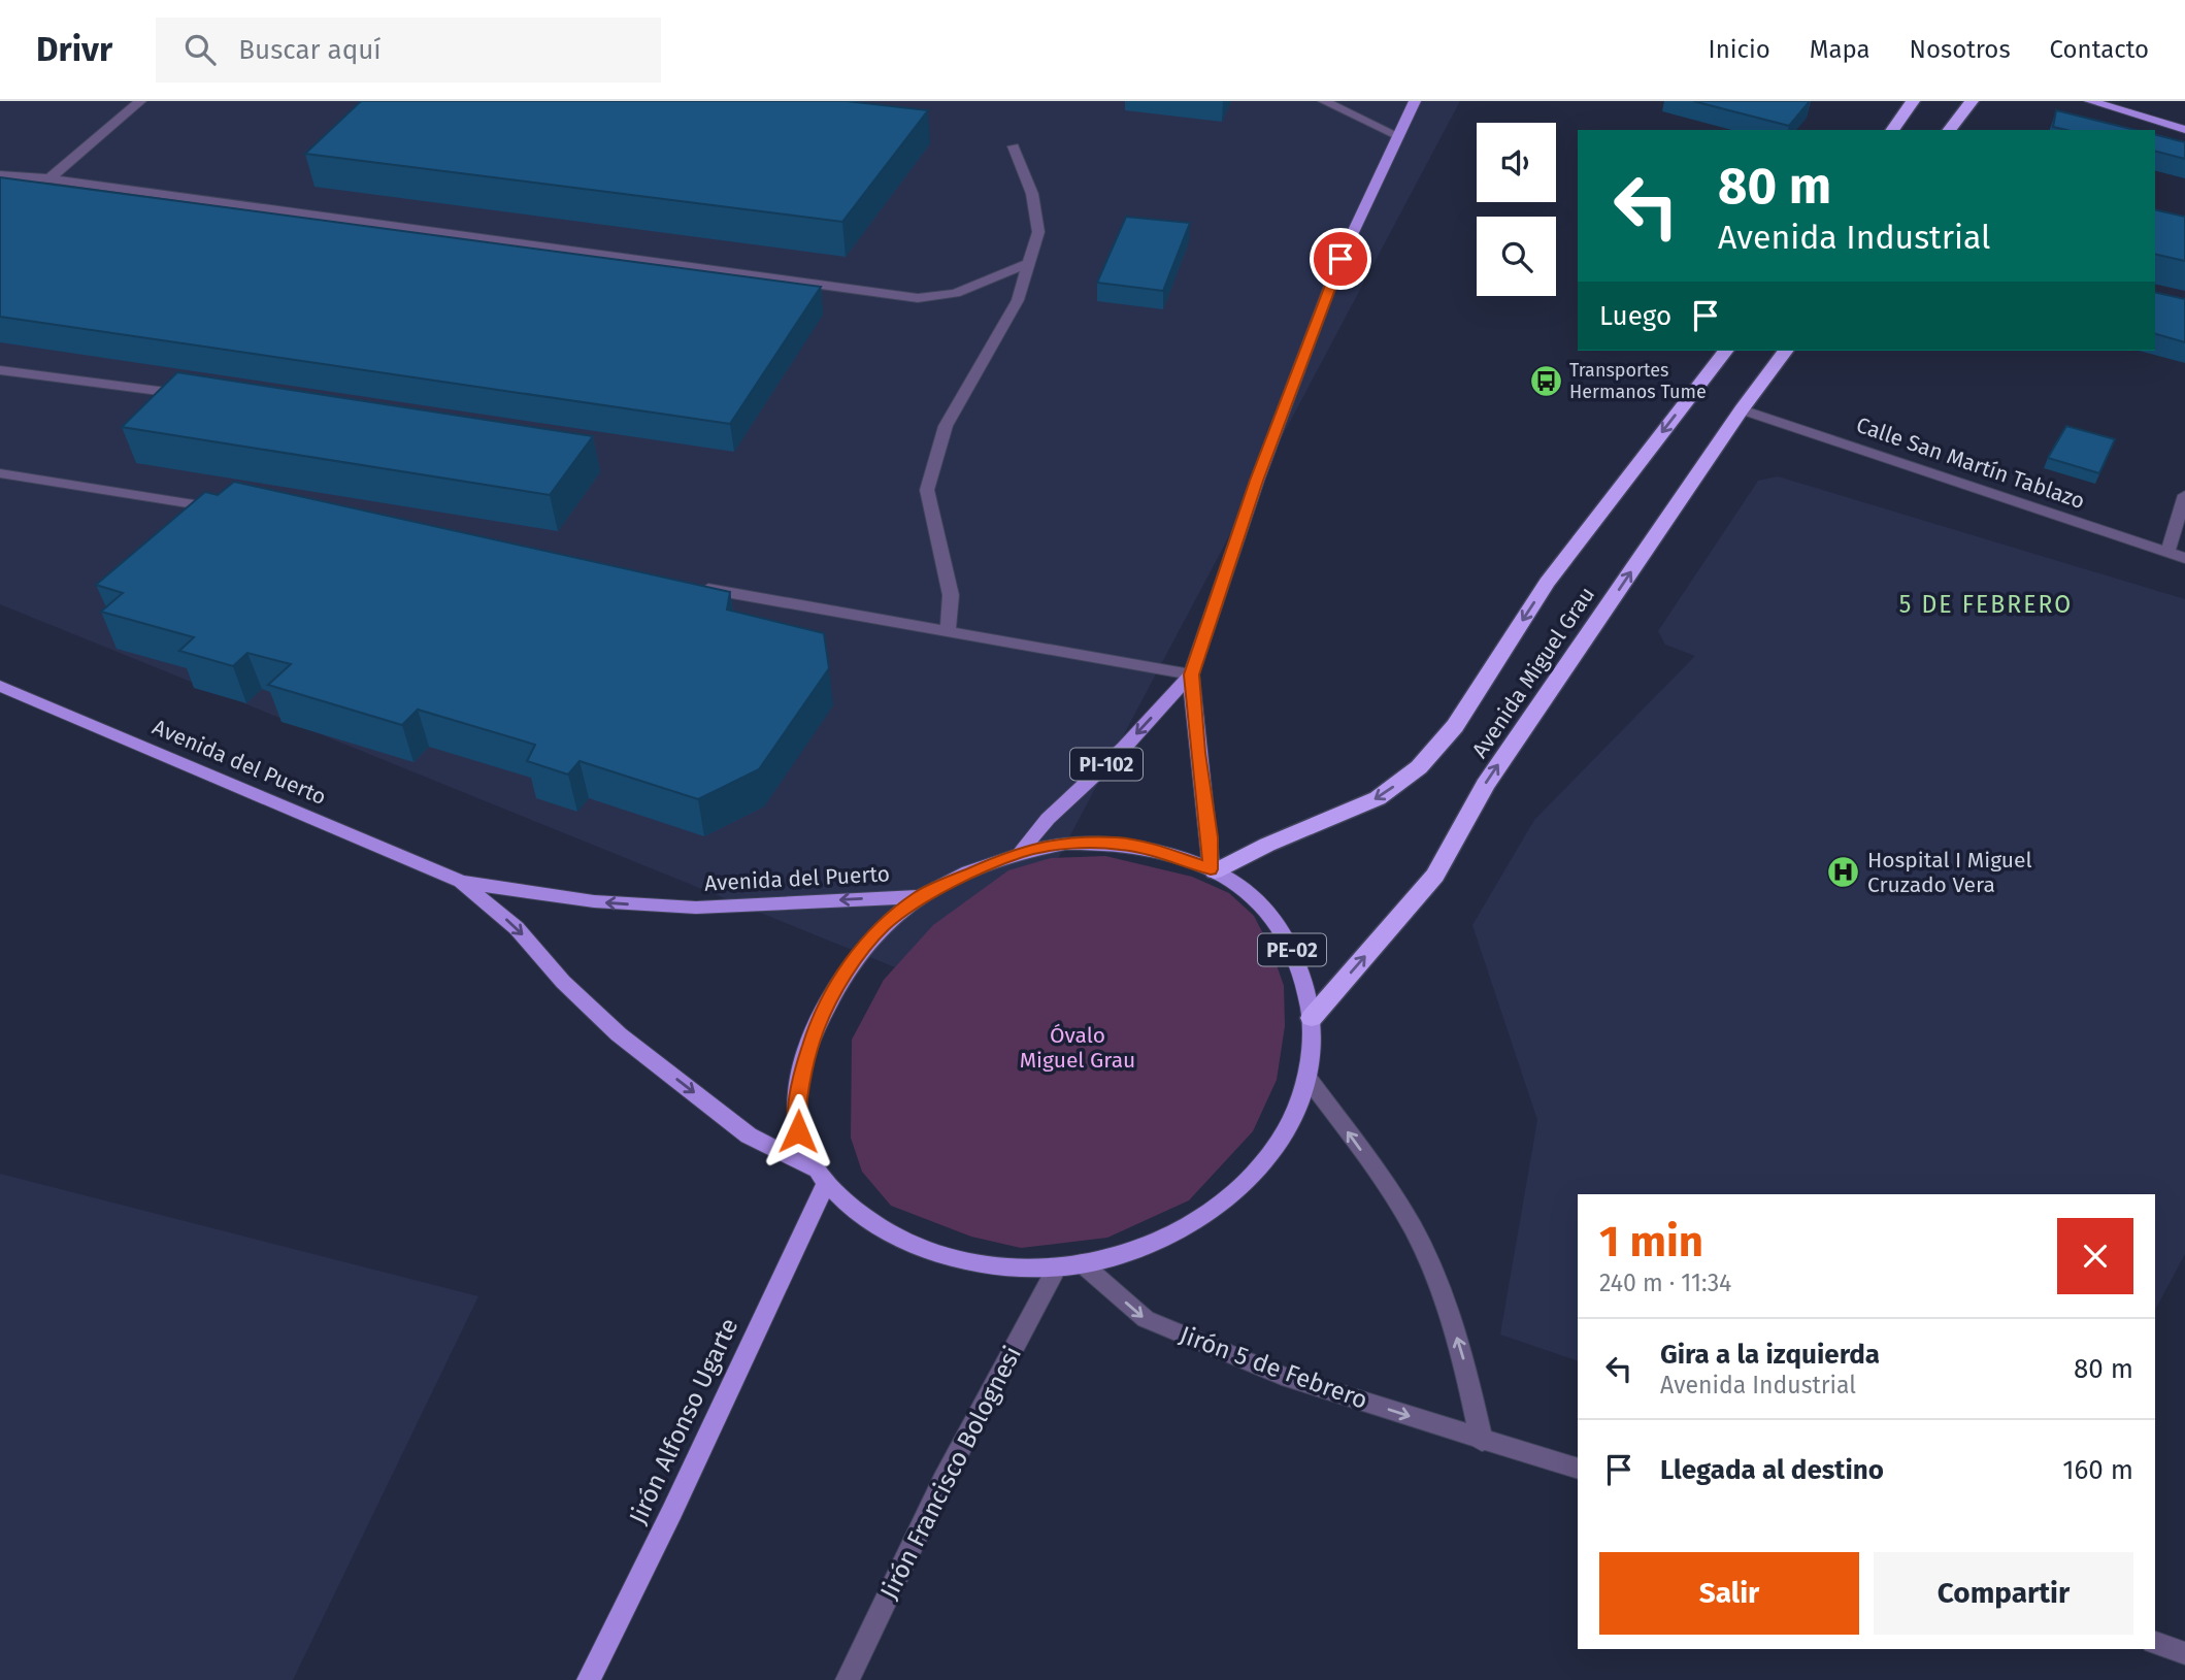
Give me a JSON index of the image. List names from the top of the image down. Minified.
{"streets":{"highway":["Avenida Miguel Grau","PE-02"],"main road":["Avenida del Puerto","PI-102","Jirón Alfonso Ugarte"],"street":["Calle San Martín Tablazo","Jirón 5 de Febrero","Jirón Francisco Bolognesi"]},"crossings":[["Calle San Martín Tablazo","Avenida Miguel Grau"],["Avenida Miguel Grau","PI-102"],["Avenida Miguel Grau","PE-02"],["Avenida del Puerto","PE-02"],["Avenida del Puerto","Jirón Alfonso Ugarte"],["PI-102","PE-02"],["PE-02","Jirón 5 de Febrero"],["PE-02","Jirón Alfonso Ugarte"],["PE-02","Jirón Francisco Bolognesi"]],"one_way":["Jirón 5 de Febrero"],"districts":["5 DE FEBRERO"],"parks":["Óvalo Miguel Grau"],"places":{"bus stop":["Transportes Hermanos Tume"],"hospital":["Hospital I Miguel Cruzado Vera"]},"page":{"header":"Drivr","search":"Buscar aquí","nav":["Inicio","Mapa","Nosotros","Contacto"],"turn":["80 m","Avenida Industrial"],"then":"Luego","heading":["1 min","240 m · 11:34"],"list":[{"name":"Gira a la izquierda","note":"Avenida Industrial","value":"80 m"},{"name":"Llegada al destino","value":"160 m"}],"buttons":["Salir","Compartir"]}}
